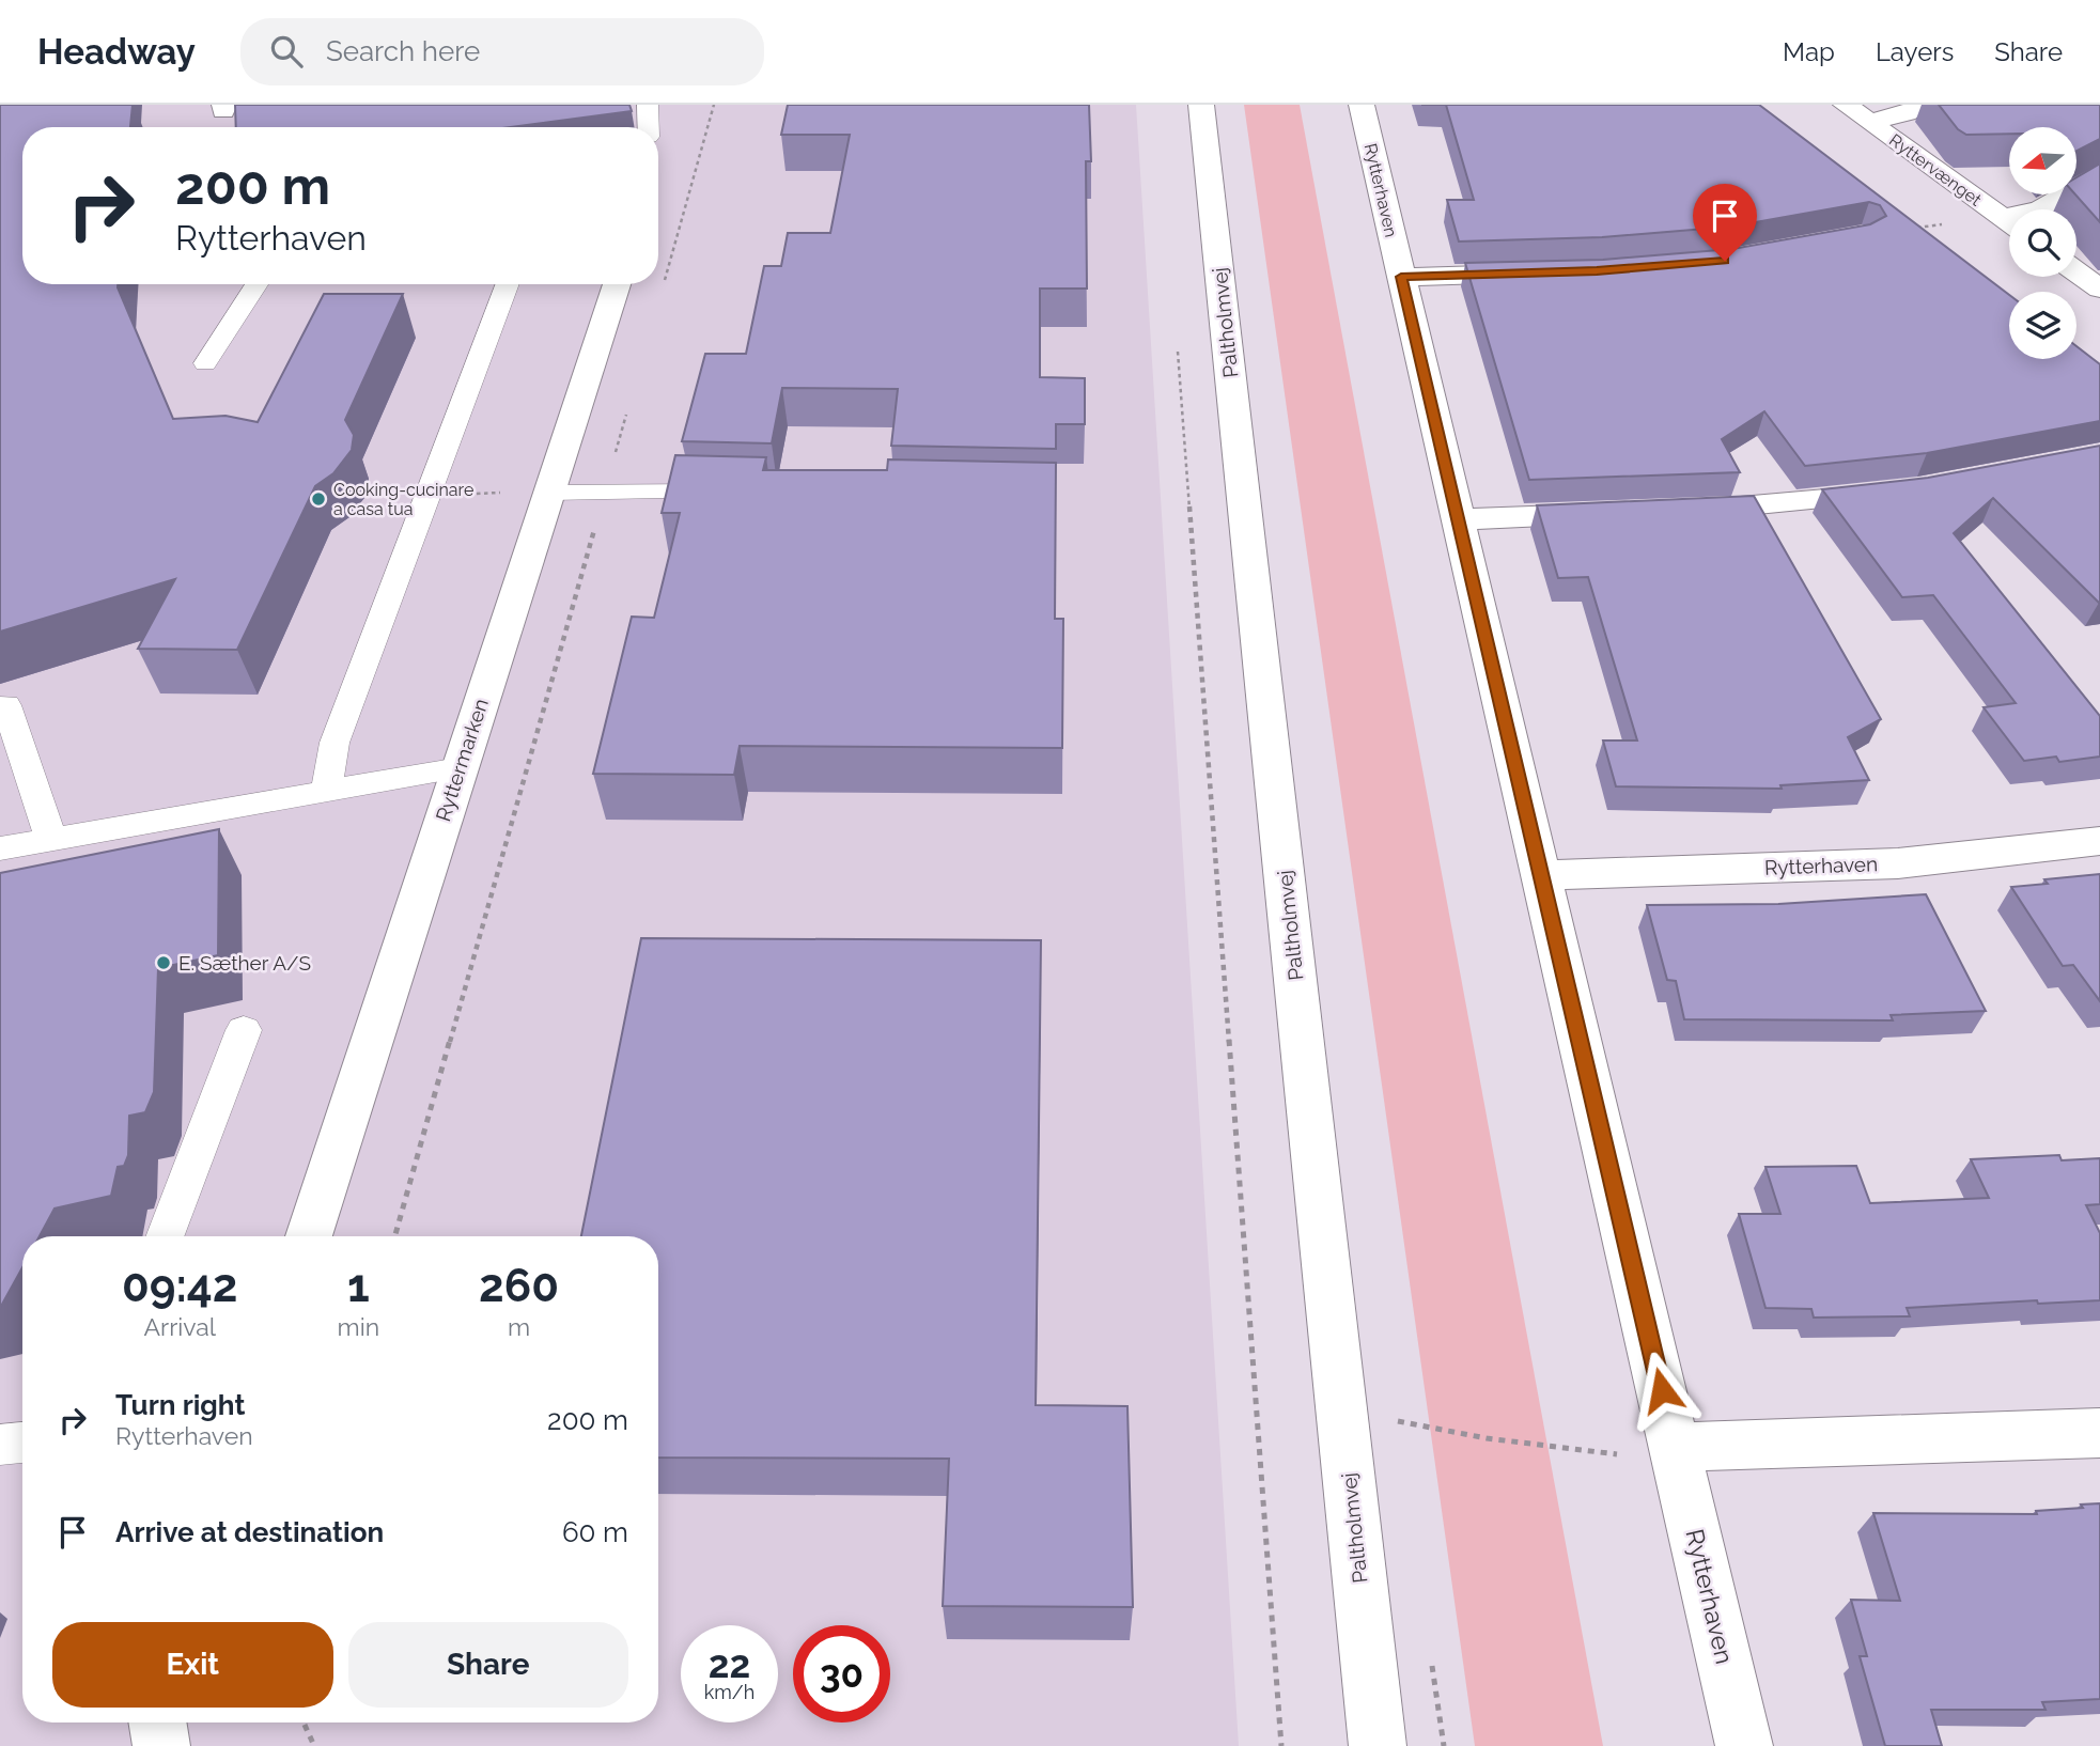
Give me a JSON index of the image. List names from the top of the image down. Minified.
{"streets":{"street":["Ryttervænget","Rytterhaven","Paltholmvej","Ryttermarken"]},"places":["Cooking-cucinare a casa tua","E. Sæther A/S"],"north":"left","page":{"header":"Headway","search":"Search here","nav":["Map","Layers","Share"],"turn":["200 m","Rytterhaven"],"eta":["09:42","Arrival","1","min","260","m"],"list":[{"name":"Turn right","note":"Rytterhaven","value":"200 m"},{"name":"Arrive at destination","value":"60 m"}],"buttons":["Exit","Share"],"speed":"22 km/h","limit":"30"}}
